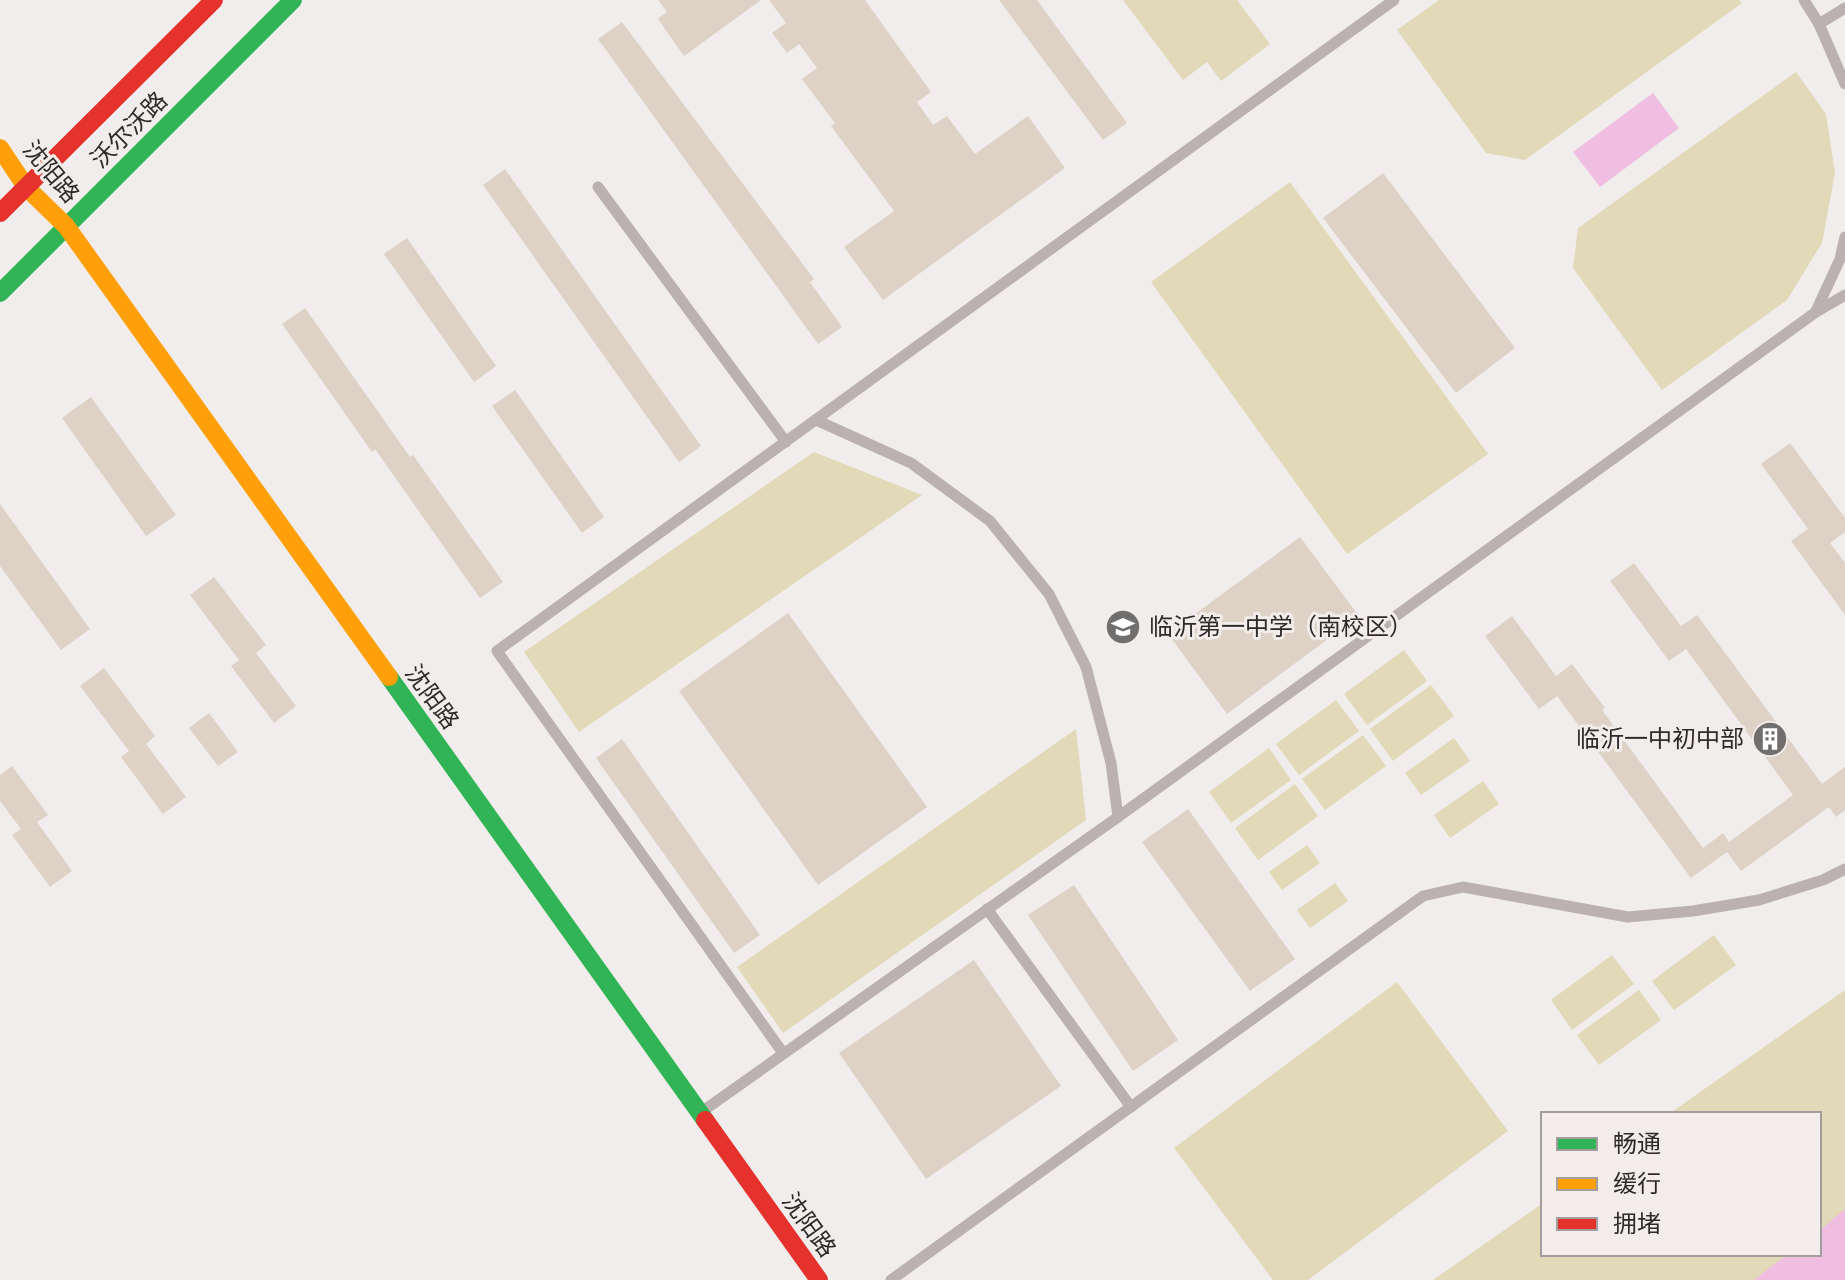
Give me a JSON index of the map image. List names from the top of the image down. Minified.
{"streets":{"main road":["沃尔沃路","沈阳路"]},"crossings":[["沃尔沃路","沈阳路"]],"places":{"school or university":["临沂第一中学（南校区）"],"building":["临沂一中初中部"]},"legend":["畅通","缓行","拥堵"]}
